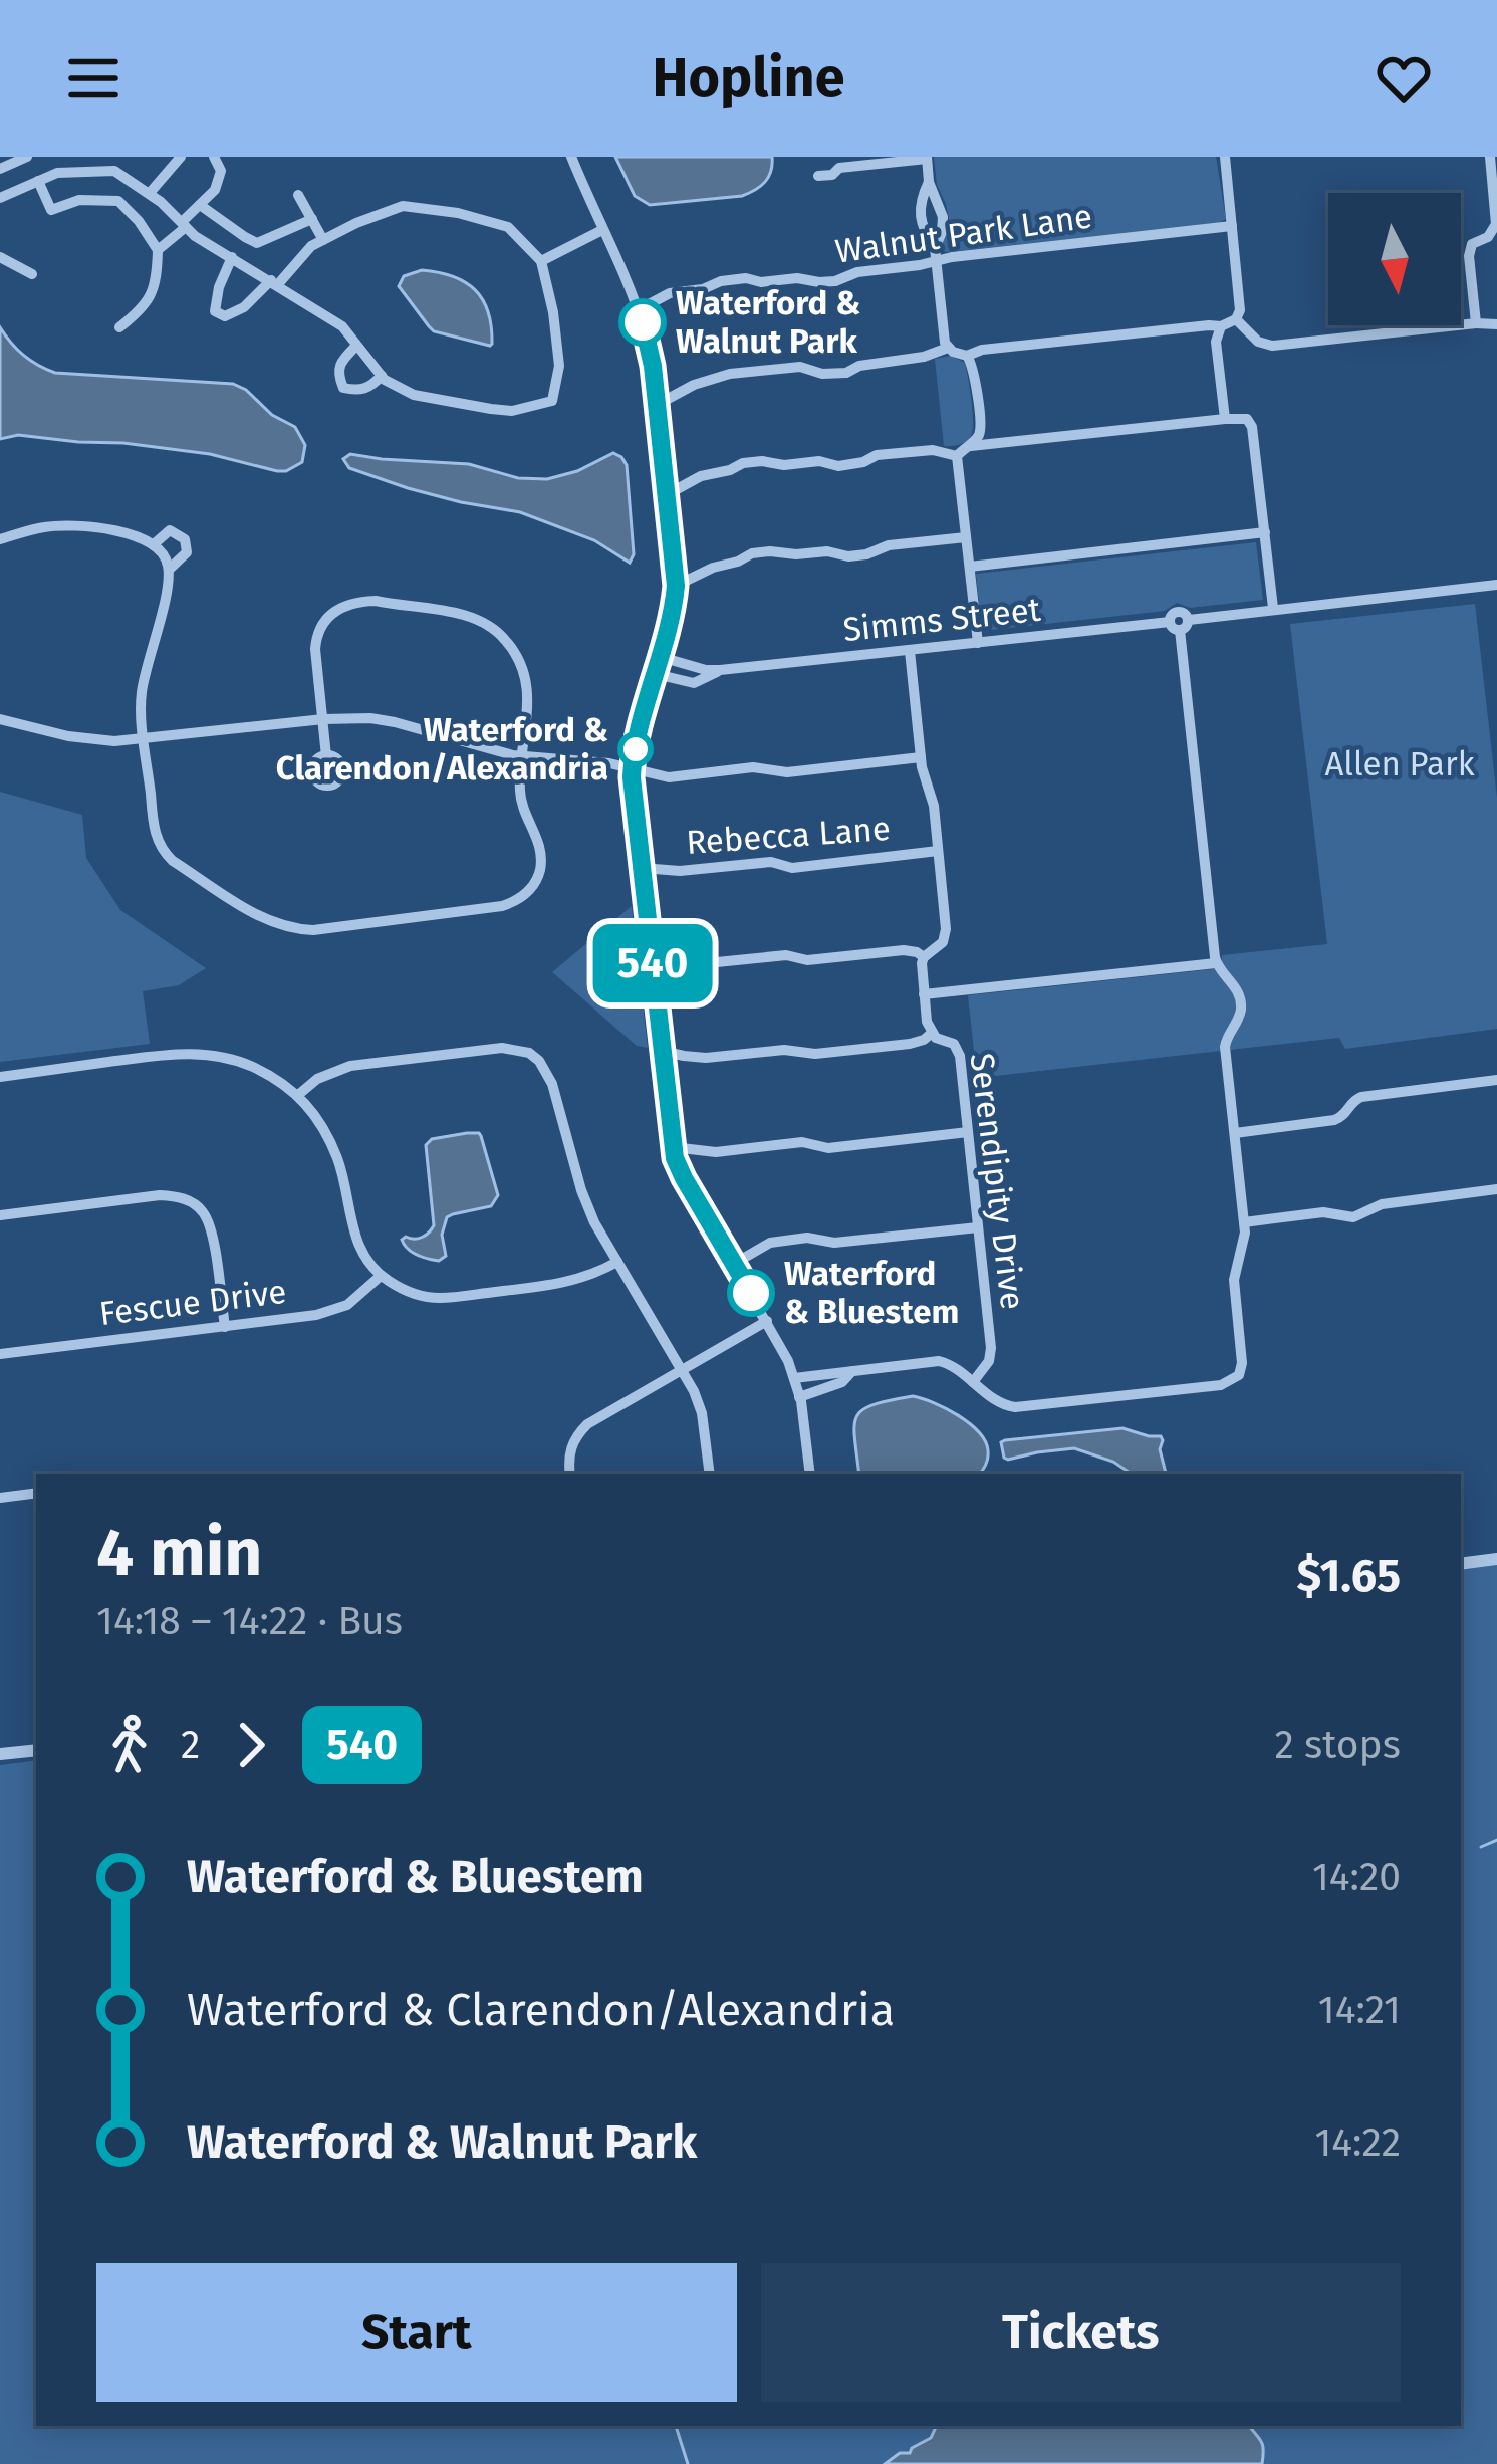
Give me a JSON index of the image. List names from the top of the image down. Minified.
{"streets":{"street":["Walnut Park Lane","Simms Street","Rebecca Lane","Serendipity Drive","Fescue Drive"]},"crossings":[["Simms Street","Serendipity Drive"],["Rebecca Lane","Serendipity Drive"]],"parks":["Allen Park"],"places":["Waterford & Walnut Park","Waterford & Clarendon/Alexandria","Waterford & Bluestem"],"lines":["bus line 540"],"north":"bottom","page":{"header":"Hopline","on_map":"540","heading":["4 min","14:18 – 14:22 · Bus","$1.65"],"legs":["2","540","2 stops"],"list":[{"name":"Waterford & Bluestem","value":"14:20"},{"name":"Waterford & Clarendon/Alexandria","value":"14:21"},{"name":"Waterford & Walnut Park","value":"14:22"}],"buttons":["Start","Tickets"]}}
